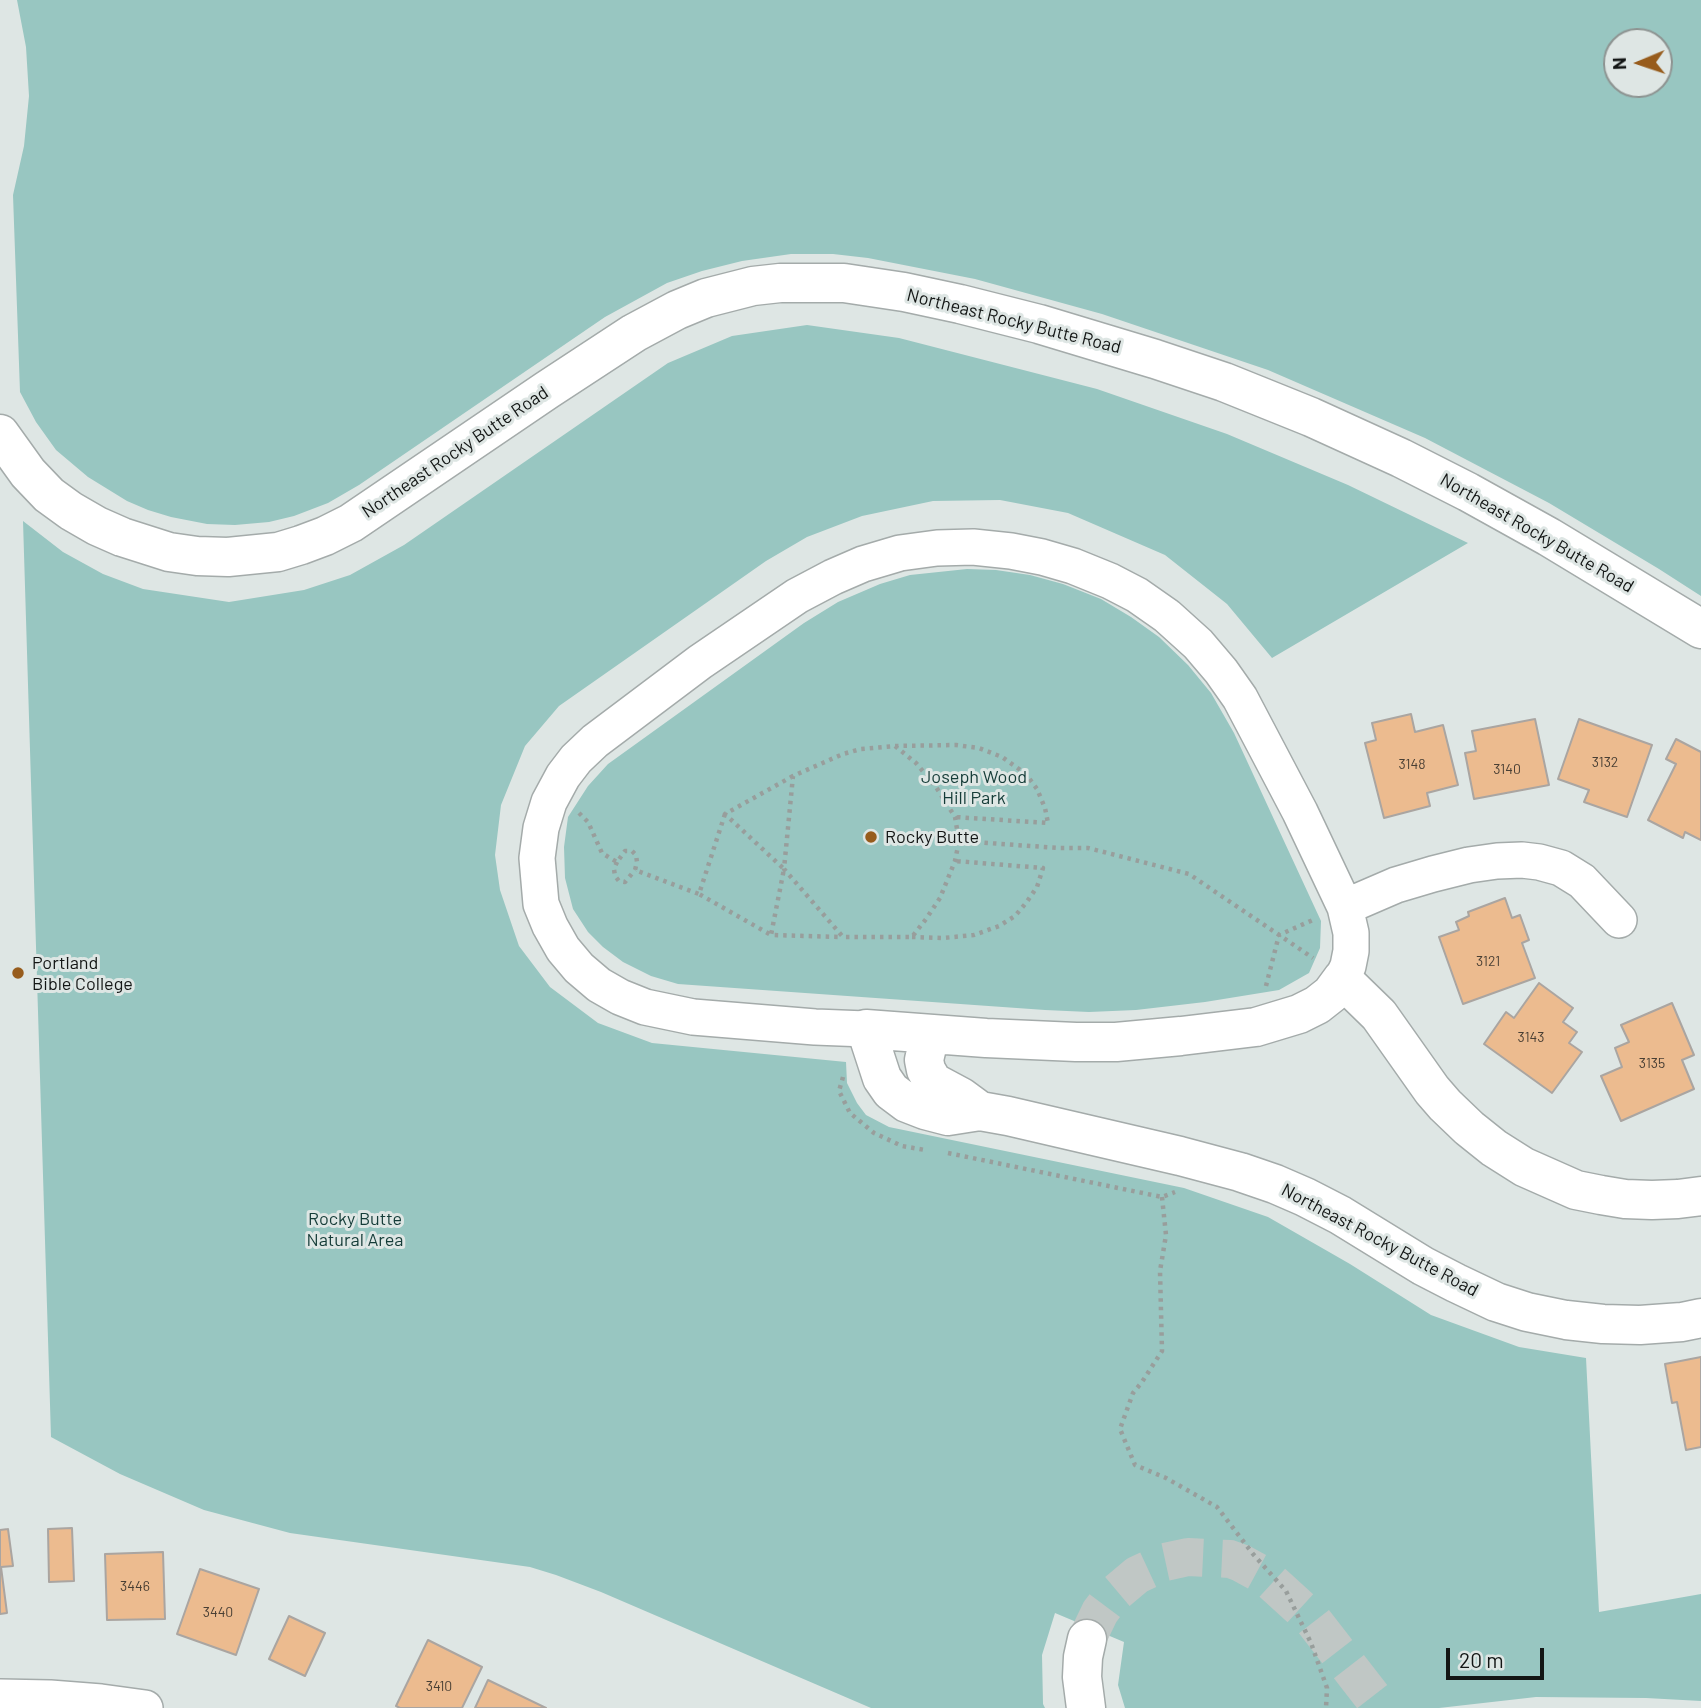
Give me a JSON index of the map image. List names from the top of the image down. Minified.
{"streets":{"street":["Northeast Rocky Butte Road"]},"parks":["Joseph Wood Hill Park","Rocky Butte Natural Area"],"places":["Rocky Butte","Portland Bible College"],"house_numbers":["3132","3148","3140","3121","3143","3135","3446","3440","3410"],"scale_bar":"20 m","north":"left"}
